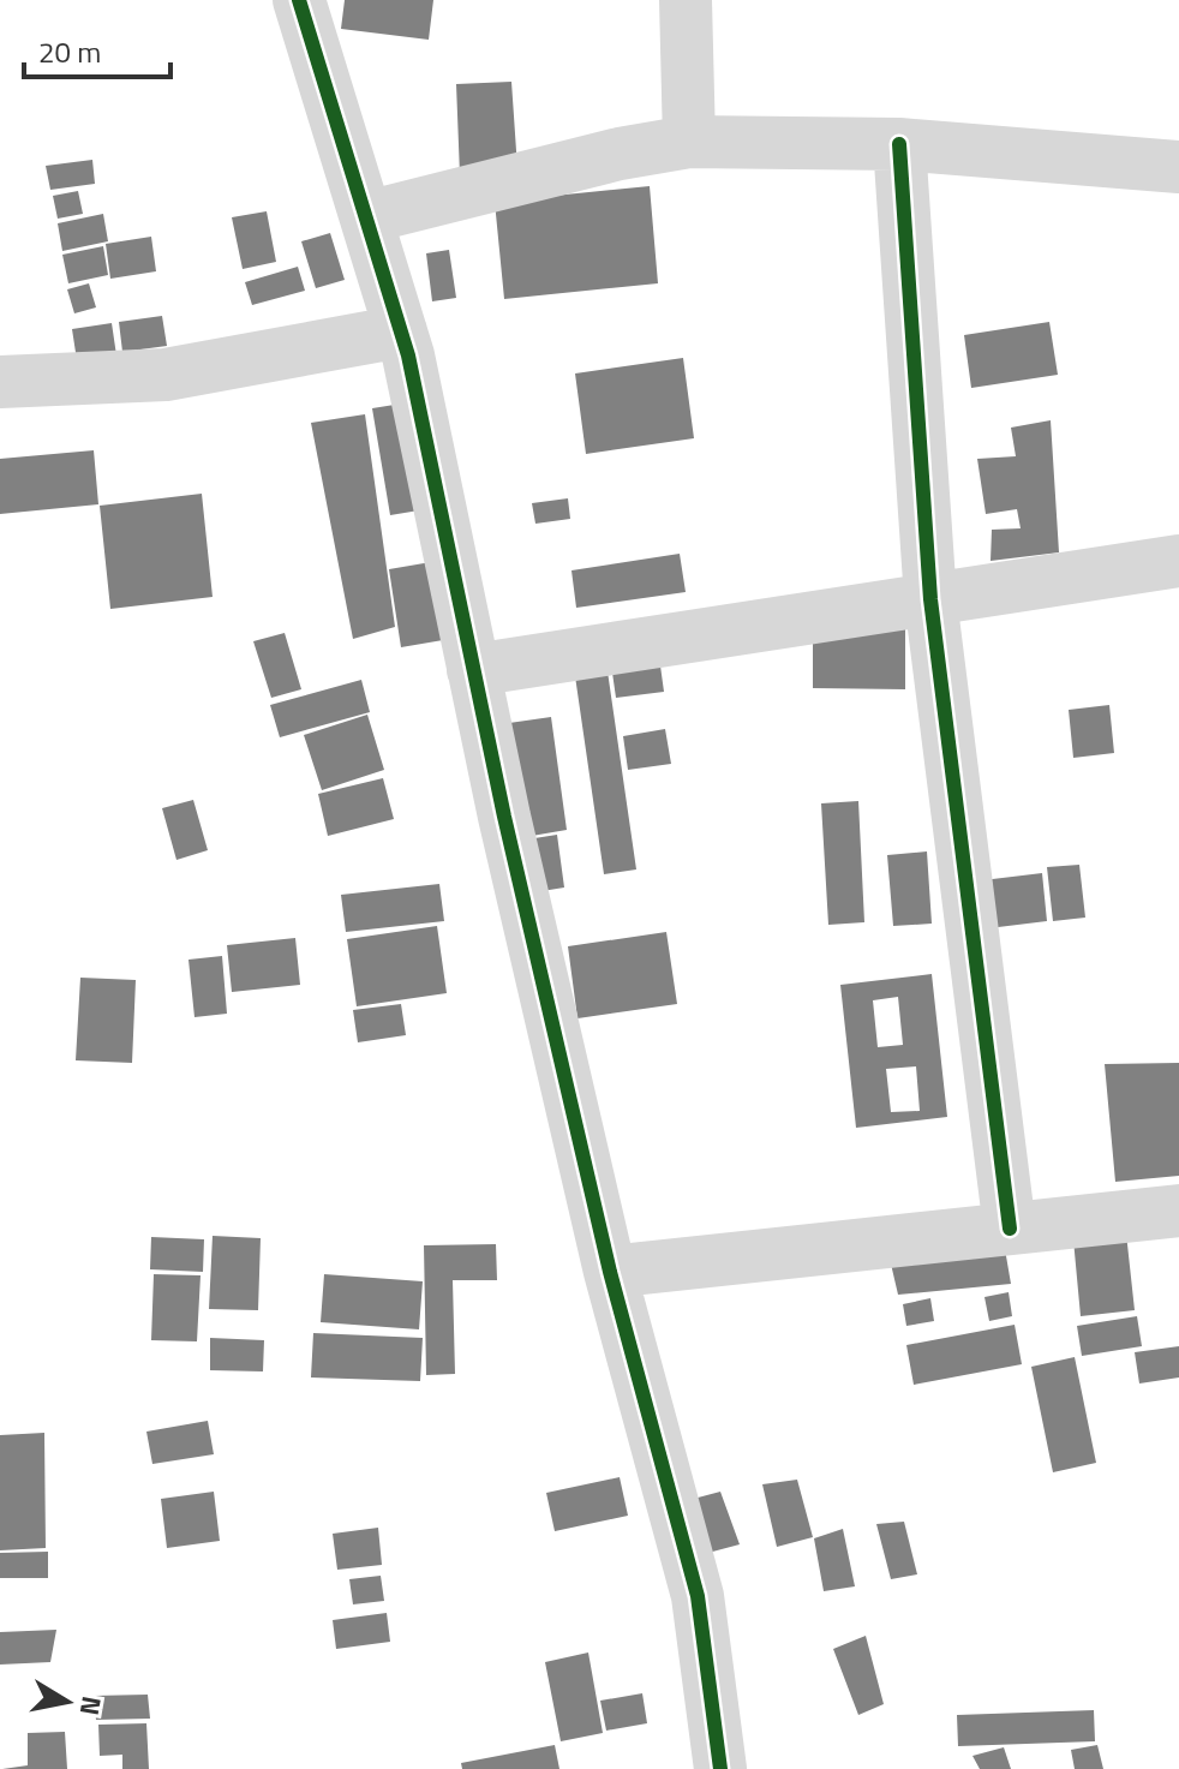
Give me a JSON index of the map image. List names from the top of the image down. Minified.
{"scale_bar":"20 m","north":"right"}
